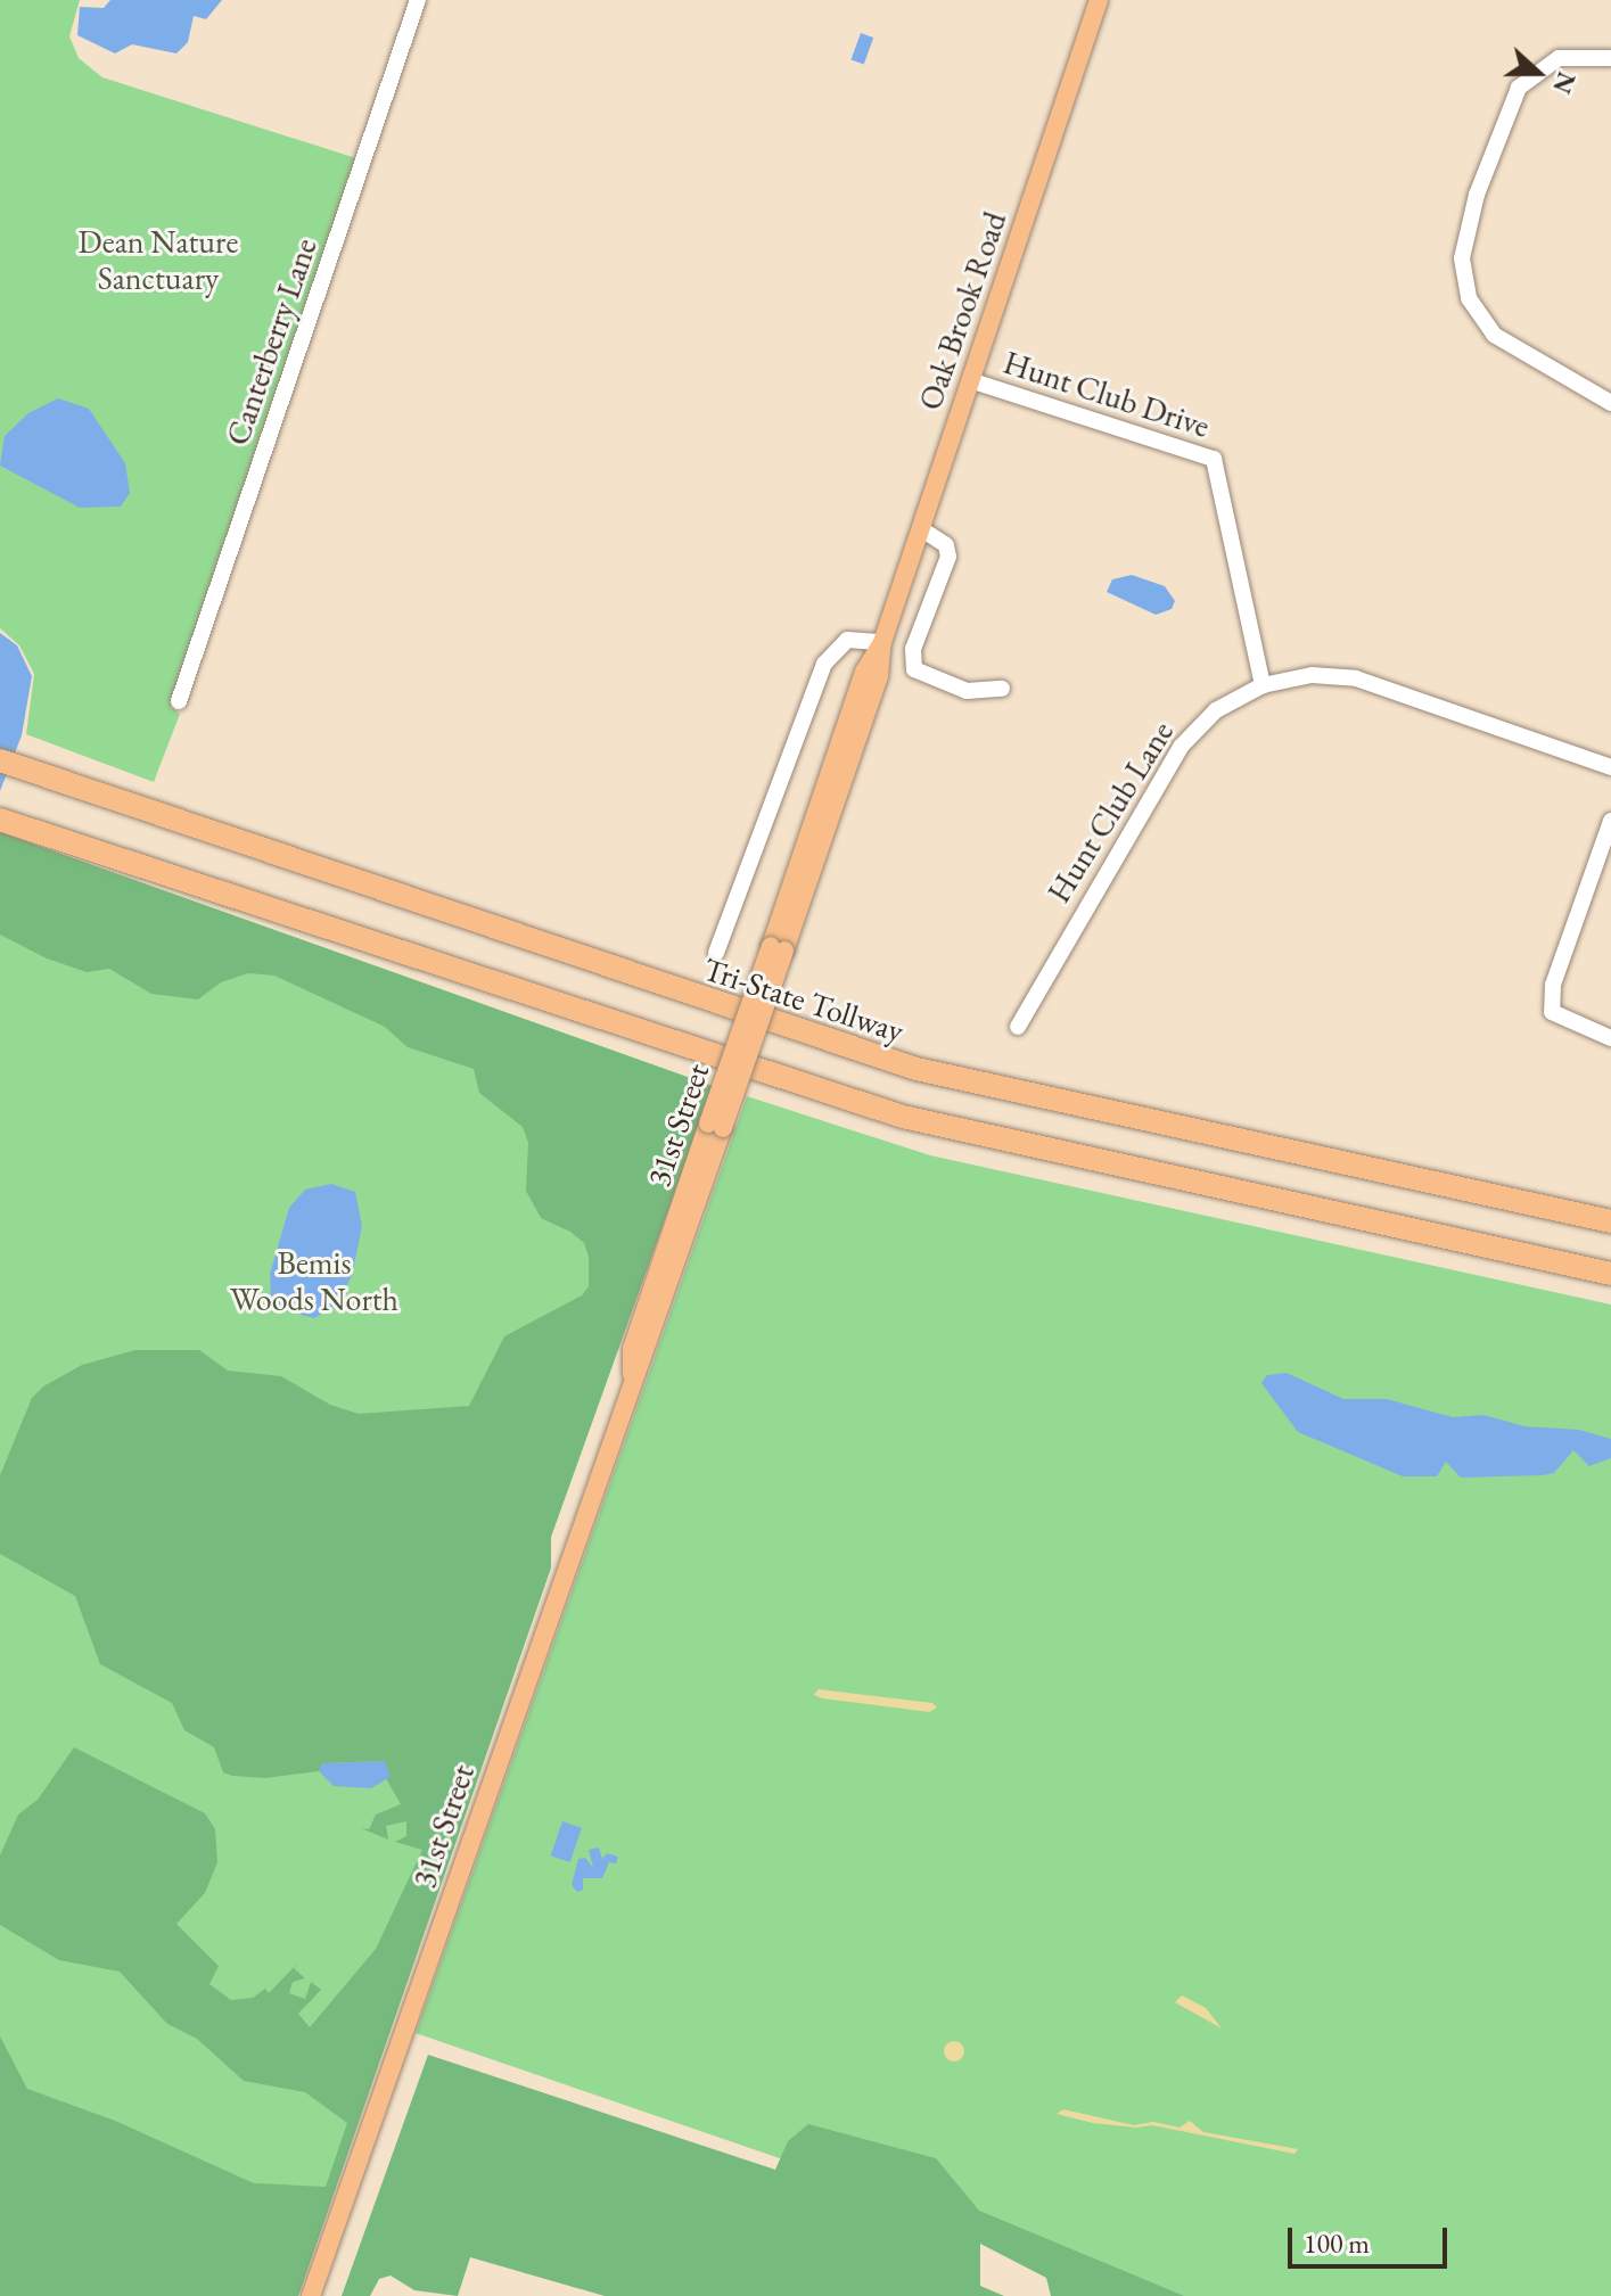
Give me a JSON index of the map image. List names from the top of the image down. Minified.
{"streets":{"highway":["Tri-State Tollway"],"main road":["Oak Brook Road","31st Street"],"street":["Canterberry Lane","Hunt Club Drive","Hunt Club Lane"]},"crossings":[["Oak Brook Road","Hunt Club Drive"],["Oak Brook Road","31st Street"],["Hunt Club Drive","Hunt Club Lane"]],"parks":["Dean Nature Sanctuary","Bemis Woods North"],"scale_bar":"100 m","north":"right"}
